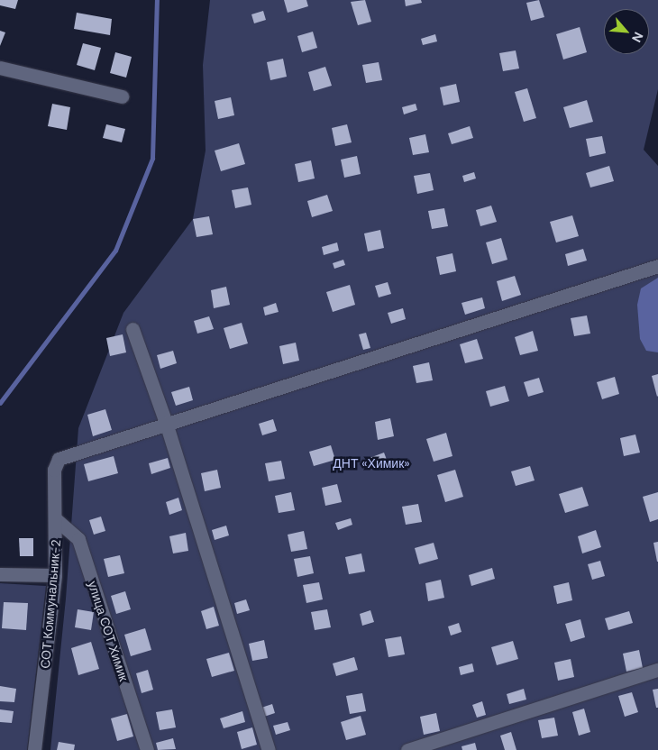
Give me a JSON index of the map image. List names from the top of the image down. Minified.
{"streets":{"street":["СОТ Коммунальник-2","улица СОТ Химик"]},"crossings":[["СОТ Коммунальник-2","улица СОТ Химик"]],"parks":["ДНТ «Химик»"],"north":"bottom right"}
